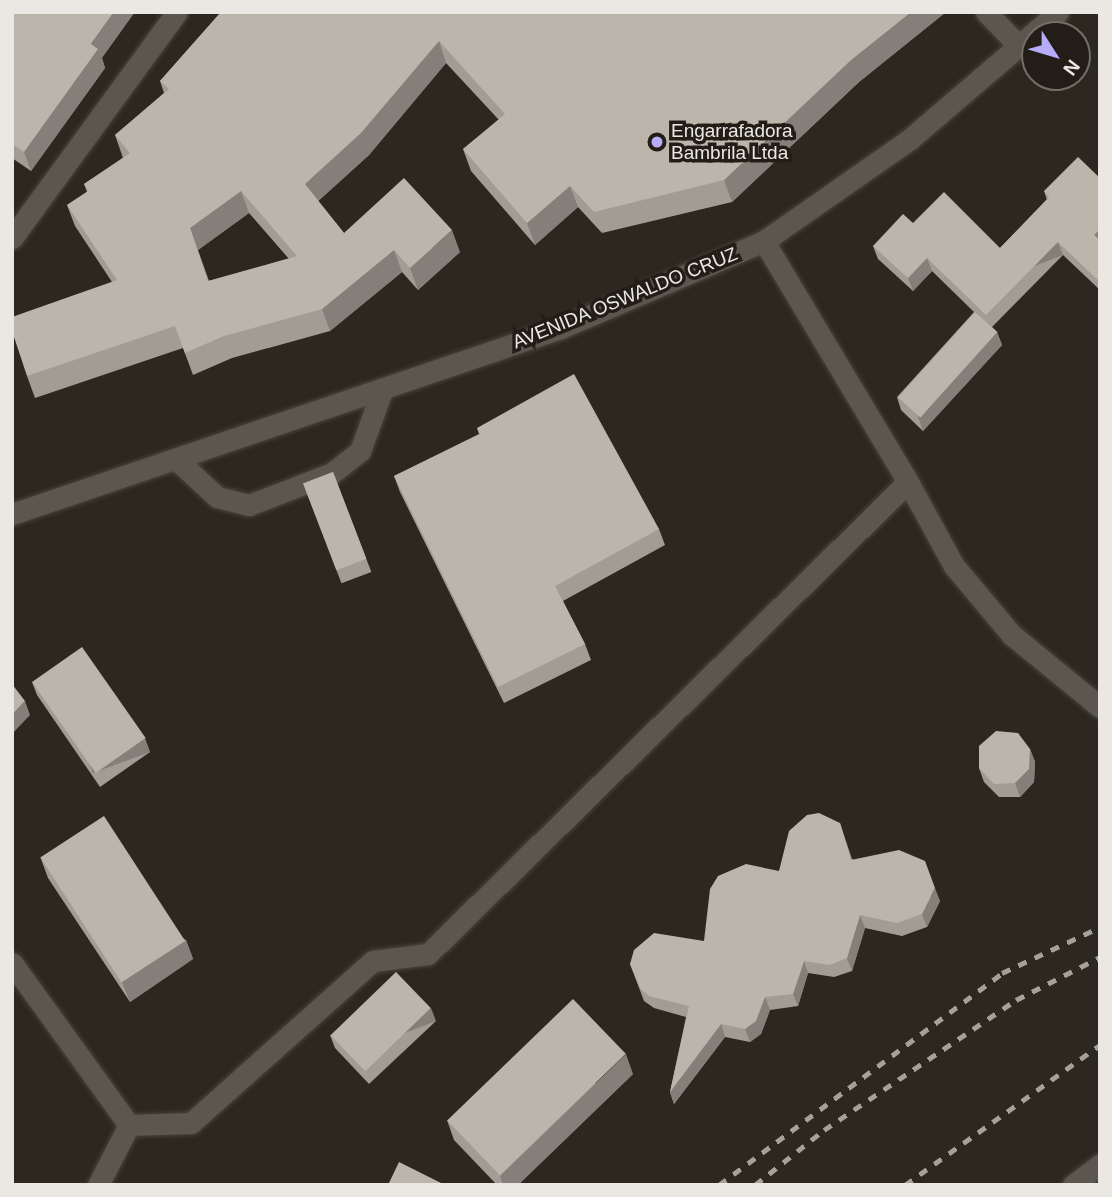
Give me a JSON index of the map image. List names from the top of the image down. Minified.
{"streets":{"street":["AVENIDA OSWALDO CRUZ"]},"places":["Engarrafadora Bambrila Ltda"],"north":"bottom right"}
